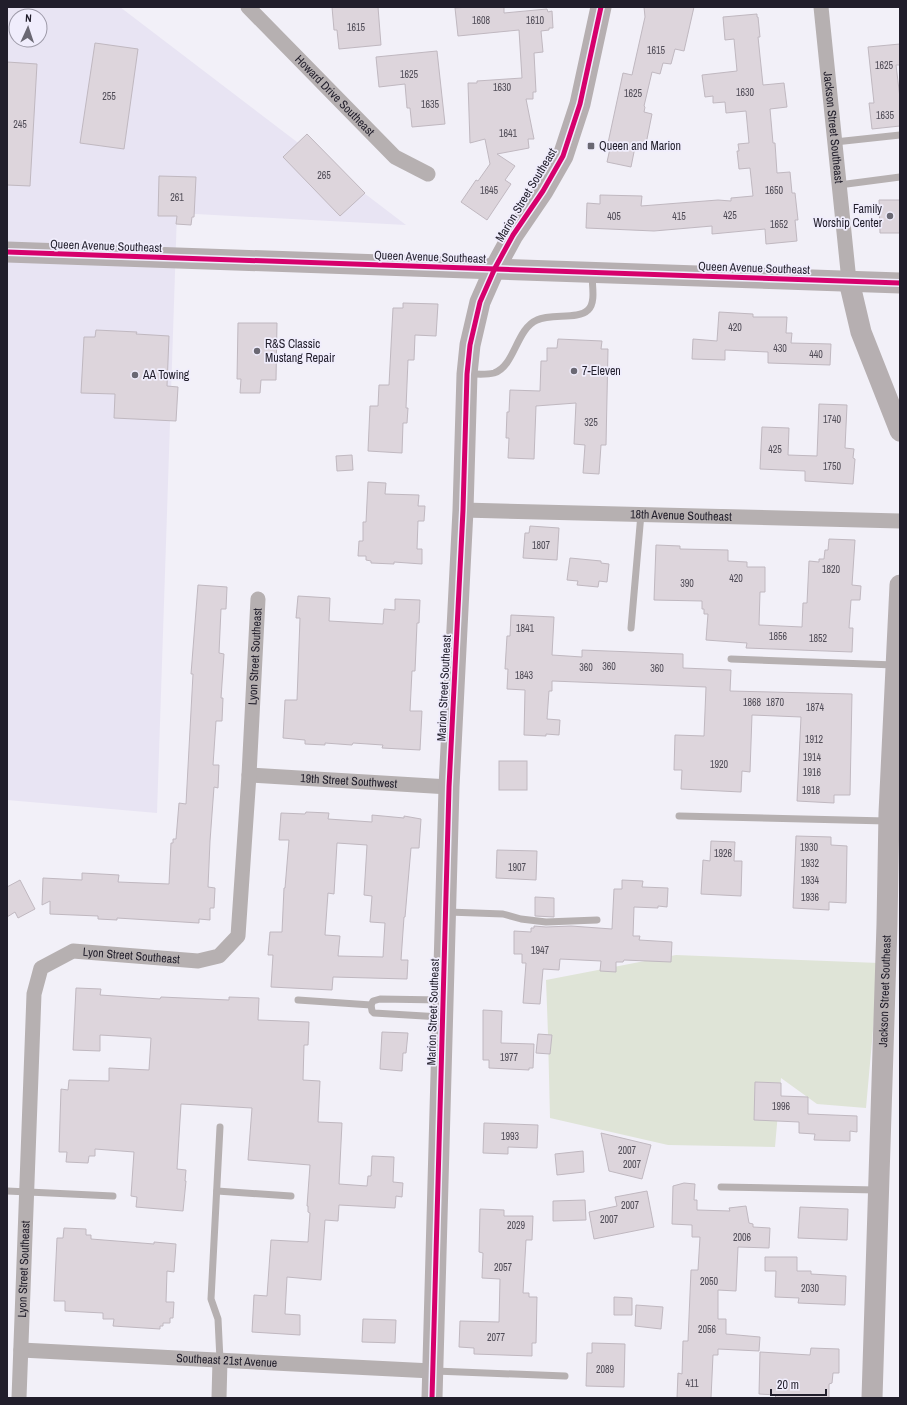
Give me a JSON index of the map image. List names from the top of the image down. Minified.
{"streets":{"street":["Howard Drive Southeast","Jackson Street Southeast","Marion Street Southeast","Queen Avenue Southeast","18th Avenue Southeast","Lyon Street Southeast","19th Street Southwest","Southeast 21st Avenue"]},"crossings":[["Jackson Street Southeast","Queen Avenue Southeast"],["Marion Street Southeast","Queen Avenue Southeast"],["Marion Street Southeast","18th Avenue Southeast"],["Marion Street Southeast","19th Street Southwest"],["Marion Street Southeast","Southeast 21st Avenue"],["Lyon Street Southeast","19th Street Southwest"],["Lyon Street Southeast","Southeast 21st Avenue"]],"places":{"transit":["Queen and Marion"],"other":["Family Worship Center","R&S Classic Mustang Repair","7-Eleven","AA Towing"]},"house_numbers":["1608","1610","1615","1615","1625","1625","1630","1630","1625","255","1635","1635","245","1641","265","1645","1650","261","425","405","415","1652","420","430","440","1740","325","425","1750","1807","1820","420","390","1841","1856","1852","360","360","360","1843","1868","1870","1874","1912","1914","1920","1916","1918","1930","1926","1932","1907","1934","1936","1947","1977","1996","1993","2007","2007","2007","2007","2029","2006","2057","2050","2030","2056","2077","2089","411"],"scale_bar":"20 m","north":"top"}
